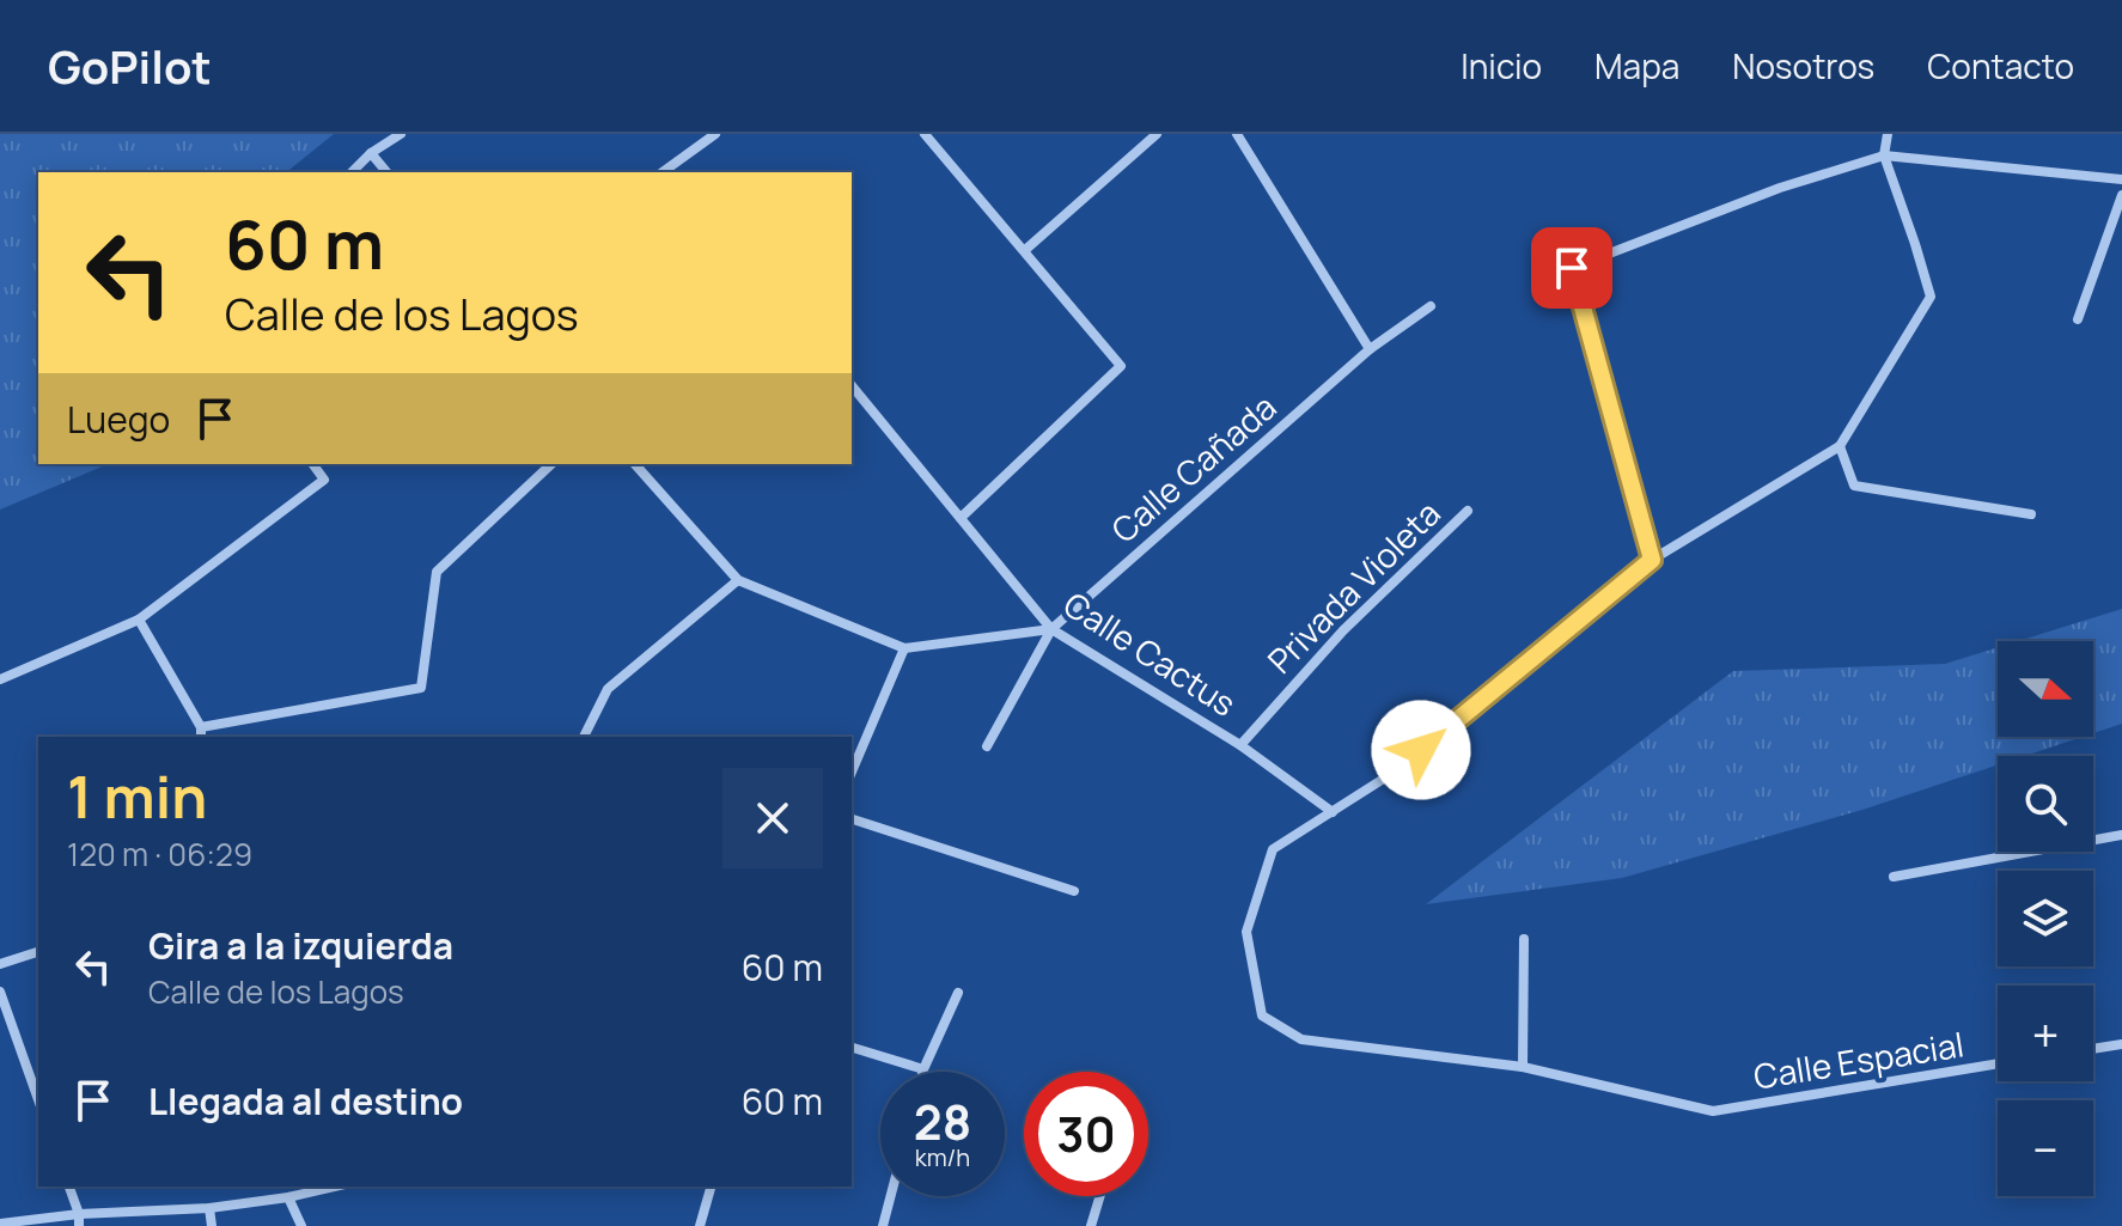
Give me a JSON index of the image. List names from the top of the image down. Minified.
{"streets":{"street":["Calle Cañada","Privada Violeta","Calle Cactus","Calle Espacial"]},"crossings":[["Calle Cañada","Calle Cactus"],["Privada Violeta","Calle Cactus"]],"north":"right","page":{"header":"GoPilot","nav":["Inicio","Mapa","Nosotros","Contacto"],"turn":["60 m","Calle de los Lagos"],"then":"Luego","map_buttons":["+","−"],"heading":["1 min","120 m · 06:29"],"list":[{"name":"Gira a la izquierda","note":"Calle de los Lagos","value":"60 m"},{"name":"Llegada al destino","value":"60 m"}],"speed":"28 km/h","limit":"30"}}
